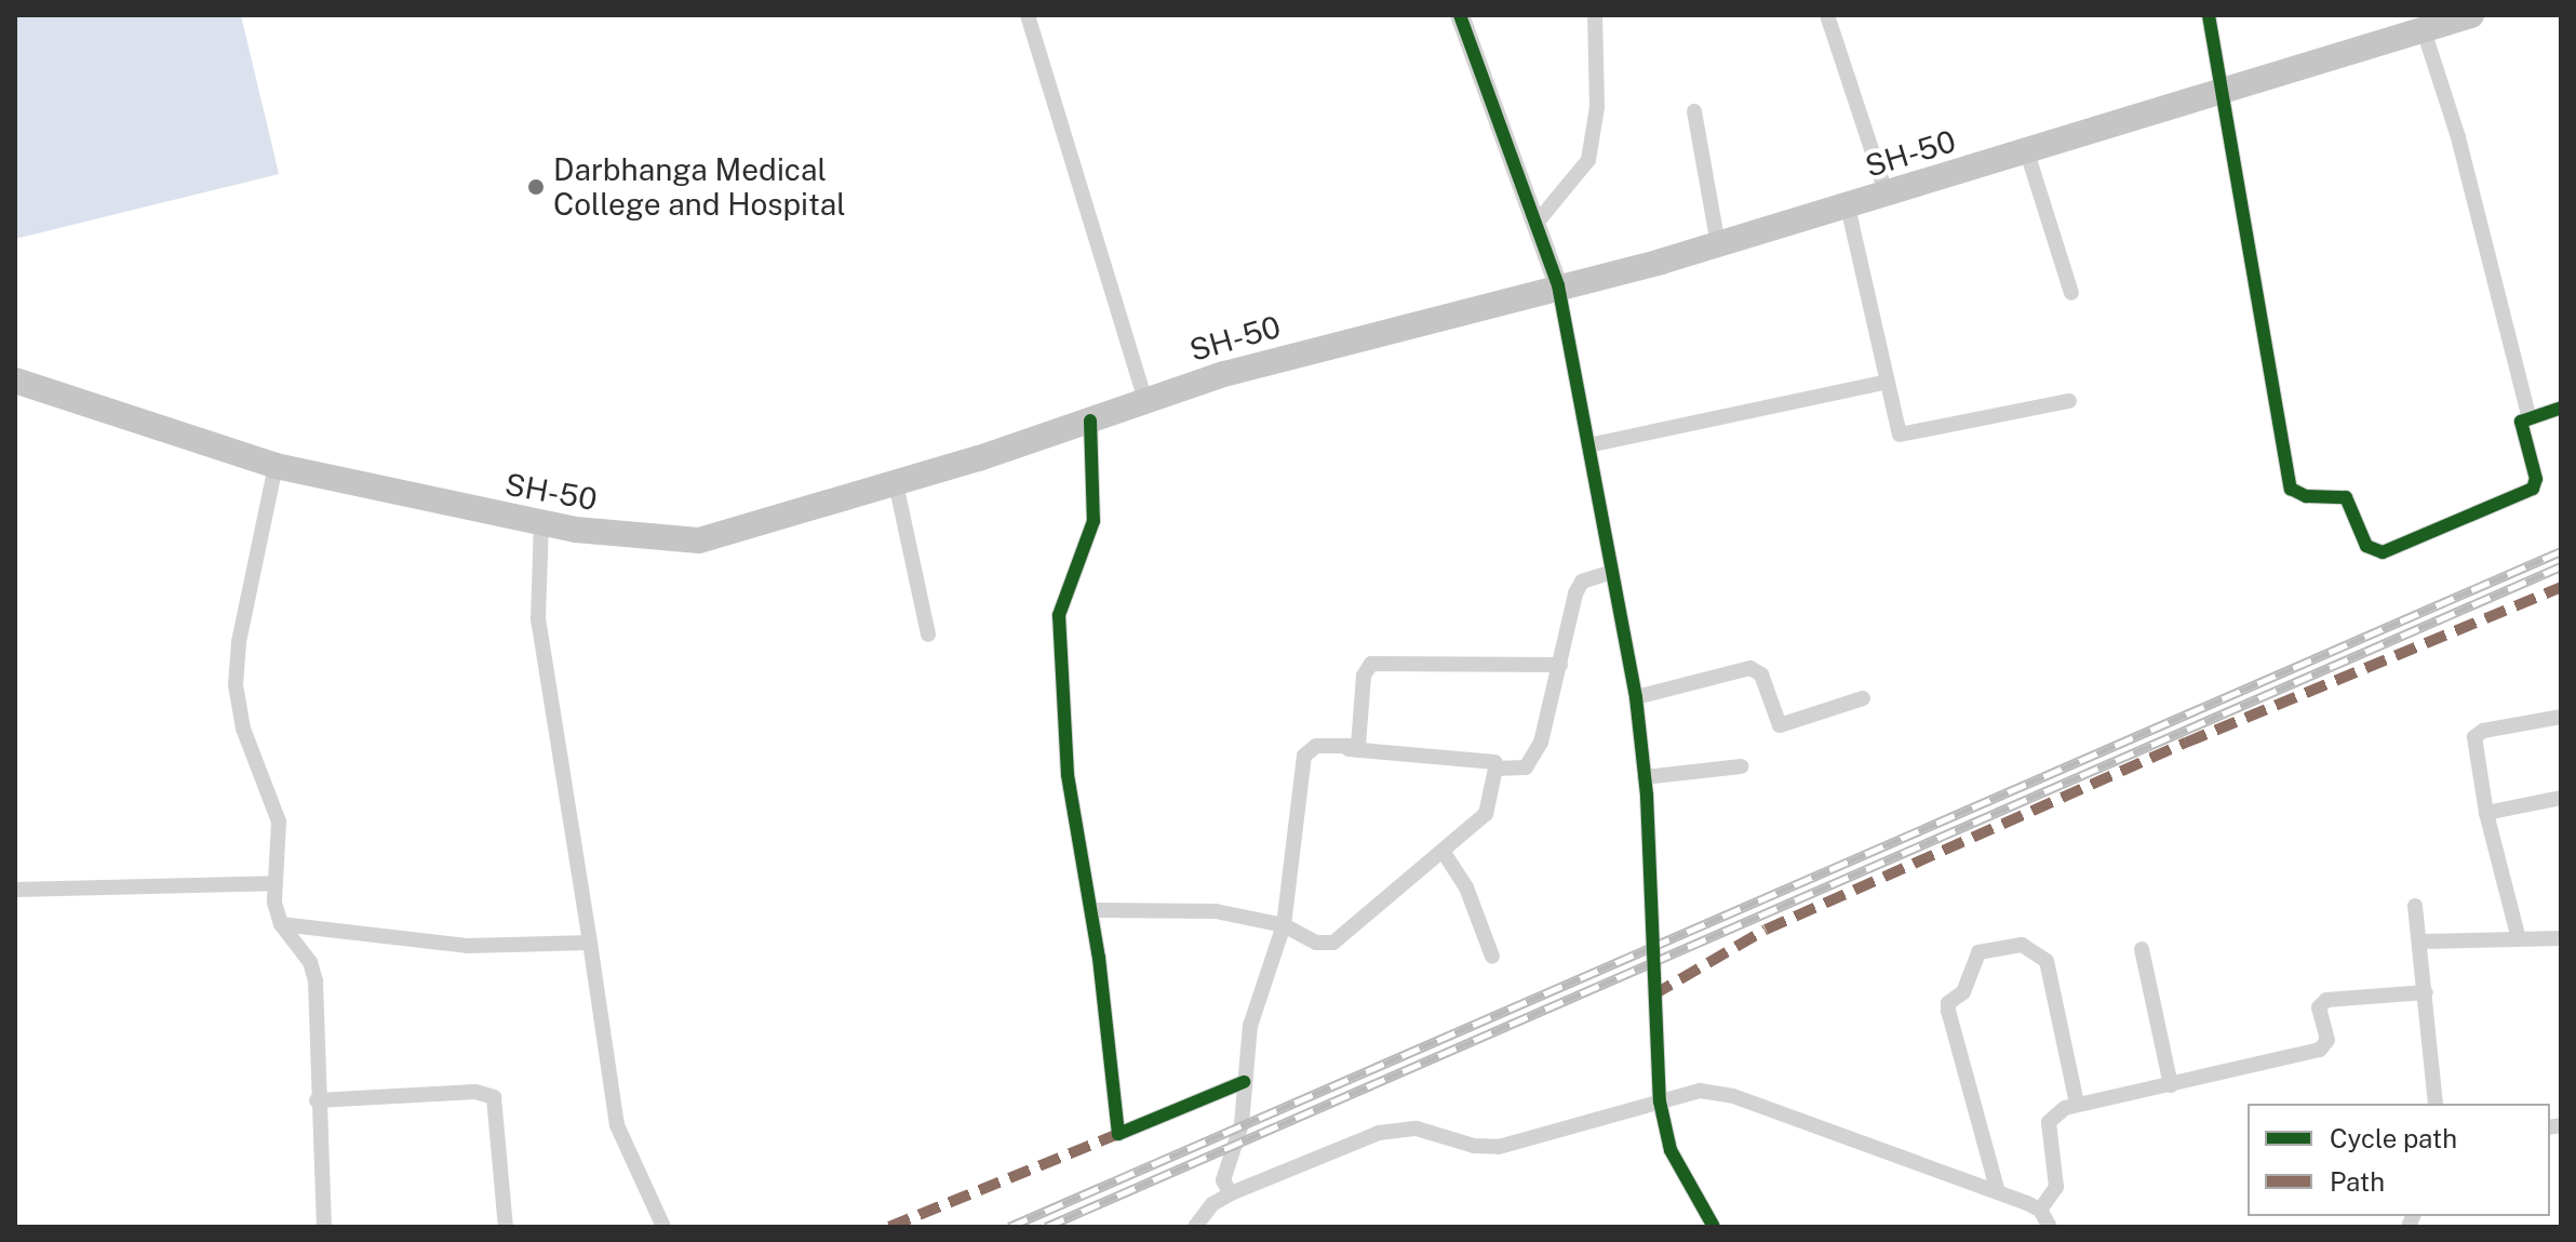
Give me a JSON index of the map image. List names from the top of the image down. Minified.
{"streets":{"main road":["SH-50"]},"places":["Darbhanga Medical College and Hospital"],"legend":["Cycle path","Path"]}
